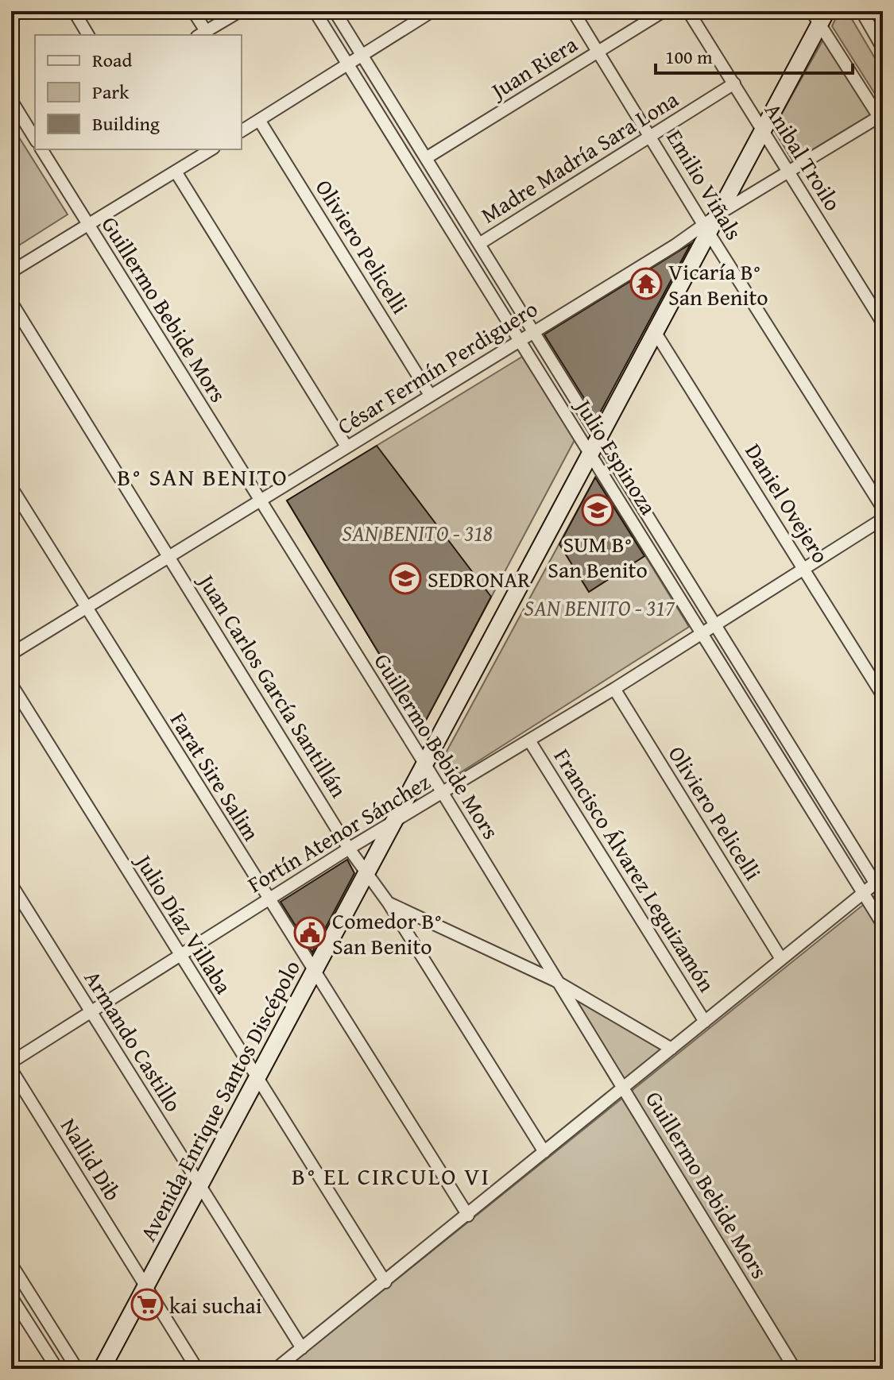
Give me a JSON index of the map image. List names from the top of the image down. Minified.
{"streets":{"main road":["Avenida Enrique Santos Discépolo"],"street":["Juan Riera","Madre Madría Sara Lona","Anibal Troilo","Emilio Viñals","Oliviero Pelicelli","Guillermo Bebide Mors","César Fermín Perdiguero","Julio Espinoza","Daniel Ovejero","Juan Carlos García Santillán","Farat Sire Salim","Fortín Atenor Sánchez","Francisco Álvarez Leguizamón","Julio Díaz Villaba","Armando Castillo","Nallid Dib"]},"crossings":[["Juan Riera","Emilio Viñals"],["Juan Riera","Julio Espinoza"],["Madre Madría Sara Lona","Anibal Troilo"],["Madre Madría Sara Lona","Emilio Viñals"],["Madre Madría Sara Lona","Julio Espinoza"],["Anibal Troilo","Avenida Enrique Santos Discépolo"],["Emilio Viñals","César Fermín Perdiguero"],["Emilio Viñals","Avenida Enrique Santos Discépolo"],["Oliviero Pelicelli","César Fermín Perdiguero"],["Oliviero Pelicelli","Fortín Atenor Sánchez"],["Guillermo Bebide Mors","César Fermín Perdiguero"],["Guillermo Bebide Mors","Fortín Atenor Sánchez"],["Guillermo Bebide Mors","Avenida Enrique Santos Discépolo"],["César Fermín Perdiguero","Julio Espinoza"],["César Fermín Perdiguero","Juan Carlos García Santillán"],["César Fermín Perdiguero","Farat Sire Salim"],["César Fermín Perdiguero","Avenida Enrique Santos Discépolo"],["Julio Espinoza","Fortín Atenor Sánchez"],["Julio Espinoza","Avenida Enrique Santos Discépolo"],["Daniel Ovejero","Fortín Atenor Sánchez"],["Daniel Ovejero","Avenida Enrique Santos Discépolo"],["Juan Carlos García Santillán","Fortín Atenor Sánchez"],["Juan Carlos García Santillán","Avenida Enrique Santos Discépolo"],["Farat Sire Salim","Fortín Atenor Sánchez"],["Farat Sire Salim","Avenida Enrique Santos Discépolo"],["Fortín Atenor Sánchez","Francisco Álvarez Leguizamón"],["Fortín Atenor Sánchez","Julio Díaz Villaba"],["Fortín Atenor Sánchez","Armando Castillo"],["Fortín Atenor Sánchez","Avenida Enrique Santos Discépolo"],["Julio Díaz Villaba","Avenida Enrique Santos Discépolo"],["Armando Castillo","Avenida Enrique Santos Discépolo"],["Avenida Enrique Santos Discépolo","Nallid Dib"]],"districts":["B° SAN BENITO","B° EL CIRCULO VI"],"parks":["SAN BENITO - 318","SAN BENITO - 317"],"places":{"temple":["Vicaría B° San Benito"],"school or university":["SUM B° San Benito","SEDRONAR"],"public building":["Comedor B° San Benito"],"supermarket":["kai suchai"]},"legend":["Road","Park","Building"],"scale_bar":"100 m"}
